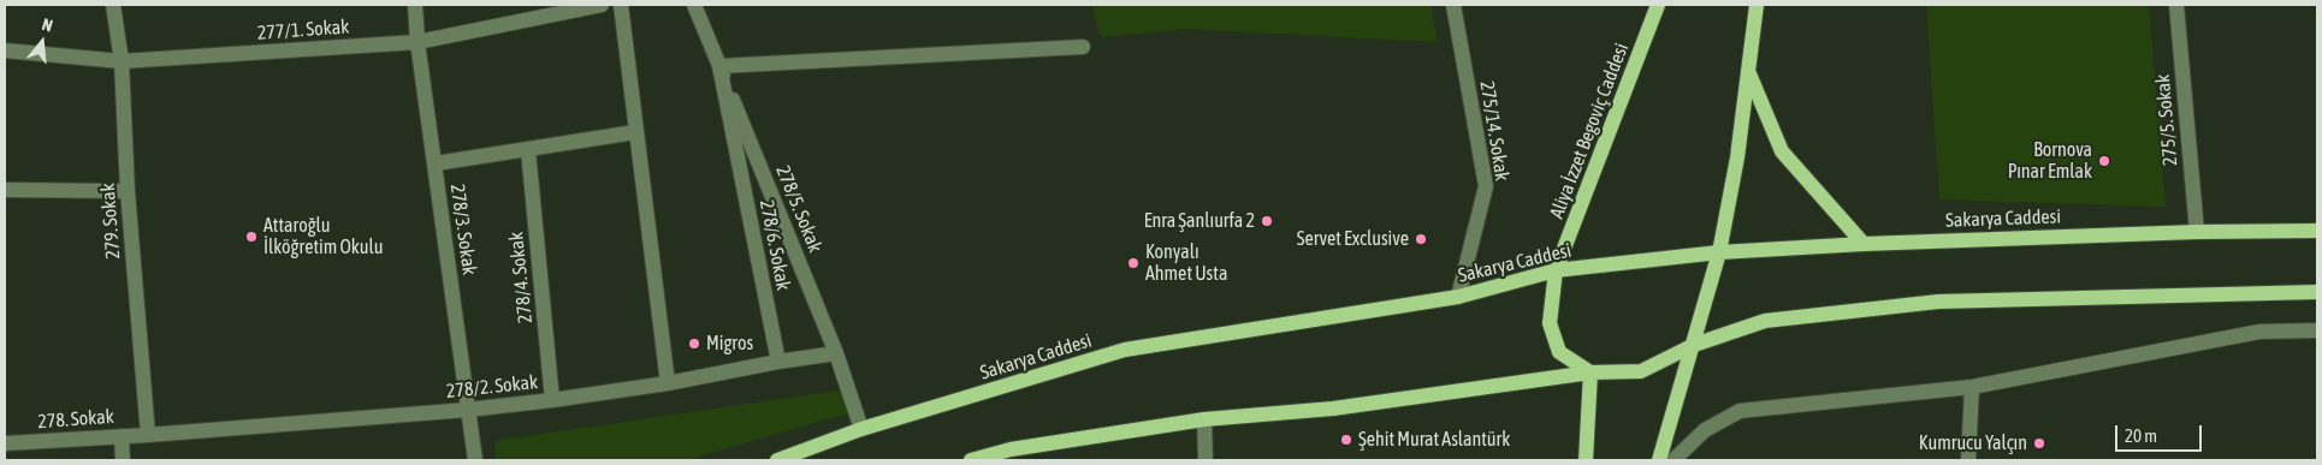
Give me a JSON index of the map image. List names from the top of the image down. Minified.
{"streets":{"main road":["Aliya İzzet Begoviç Caddesi","Sakarya Caddesi"],"street":["277/1. Sokak","275/5. Sokak","275/14. Sokak","278/5. Sokak","279. Sokak","278/3. Sokak","278/6. Sokak","278/4. Sokak","278/2. Sokak","278. Sokak"]},"crossings":[["277/1. Sokak","279. Sokak"],["277/1. Sokak","278/3. Sokak"],["275/5. Sokak","Sakarya Caddesi"],["275/14. Sokak","Sakarya Caddesi"],["Aliya İzzet Begoviç Caddesi","Sakarya Caddesi"],["278/5. Sokak","Sakarya Caddesi"],["278/5. Sokak","278/6. Sokak"],["278/5. Sokak","278/2. Sokak"],["279. Sokak","278/2. Sokak"],["279. Sokak","278. Sokak"],["278/3. Sokak","278/2. Sokak"],["278/6. Sokak","278/2. Sokak"],["278/4. Sokak","278/2. Sokak"],["278/2. Sokak","278. Sokak"]],"places":["Bornova Pınar Emlak","Enra Şanlıurfa 2","Attaroğlu İlköğretim Okulu","Servet Exclusive","Konyalı Ahmet Usta","Migros","Şehit Murat Aslantürk","Kumrucu Yalçın"],"scale_bar":"20 m","north":"top"}
